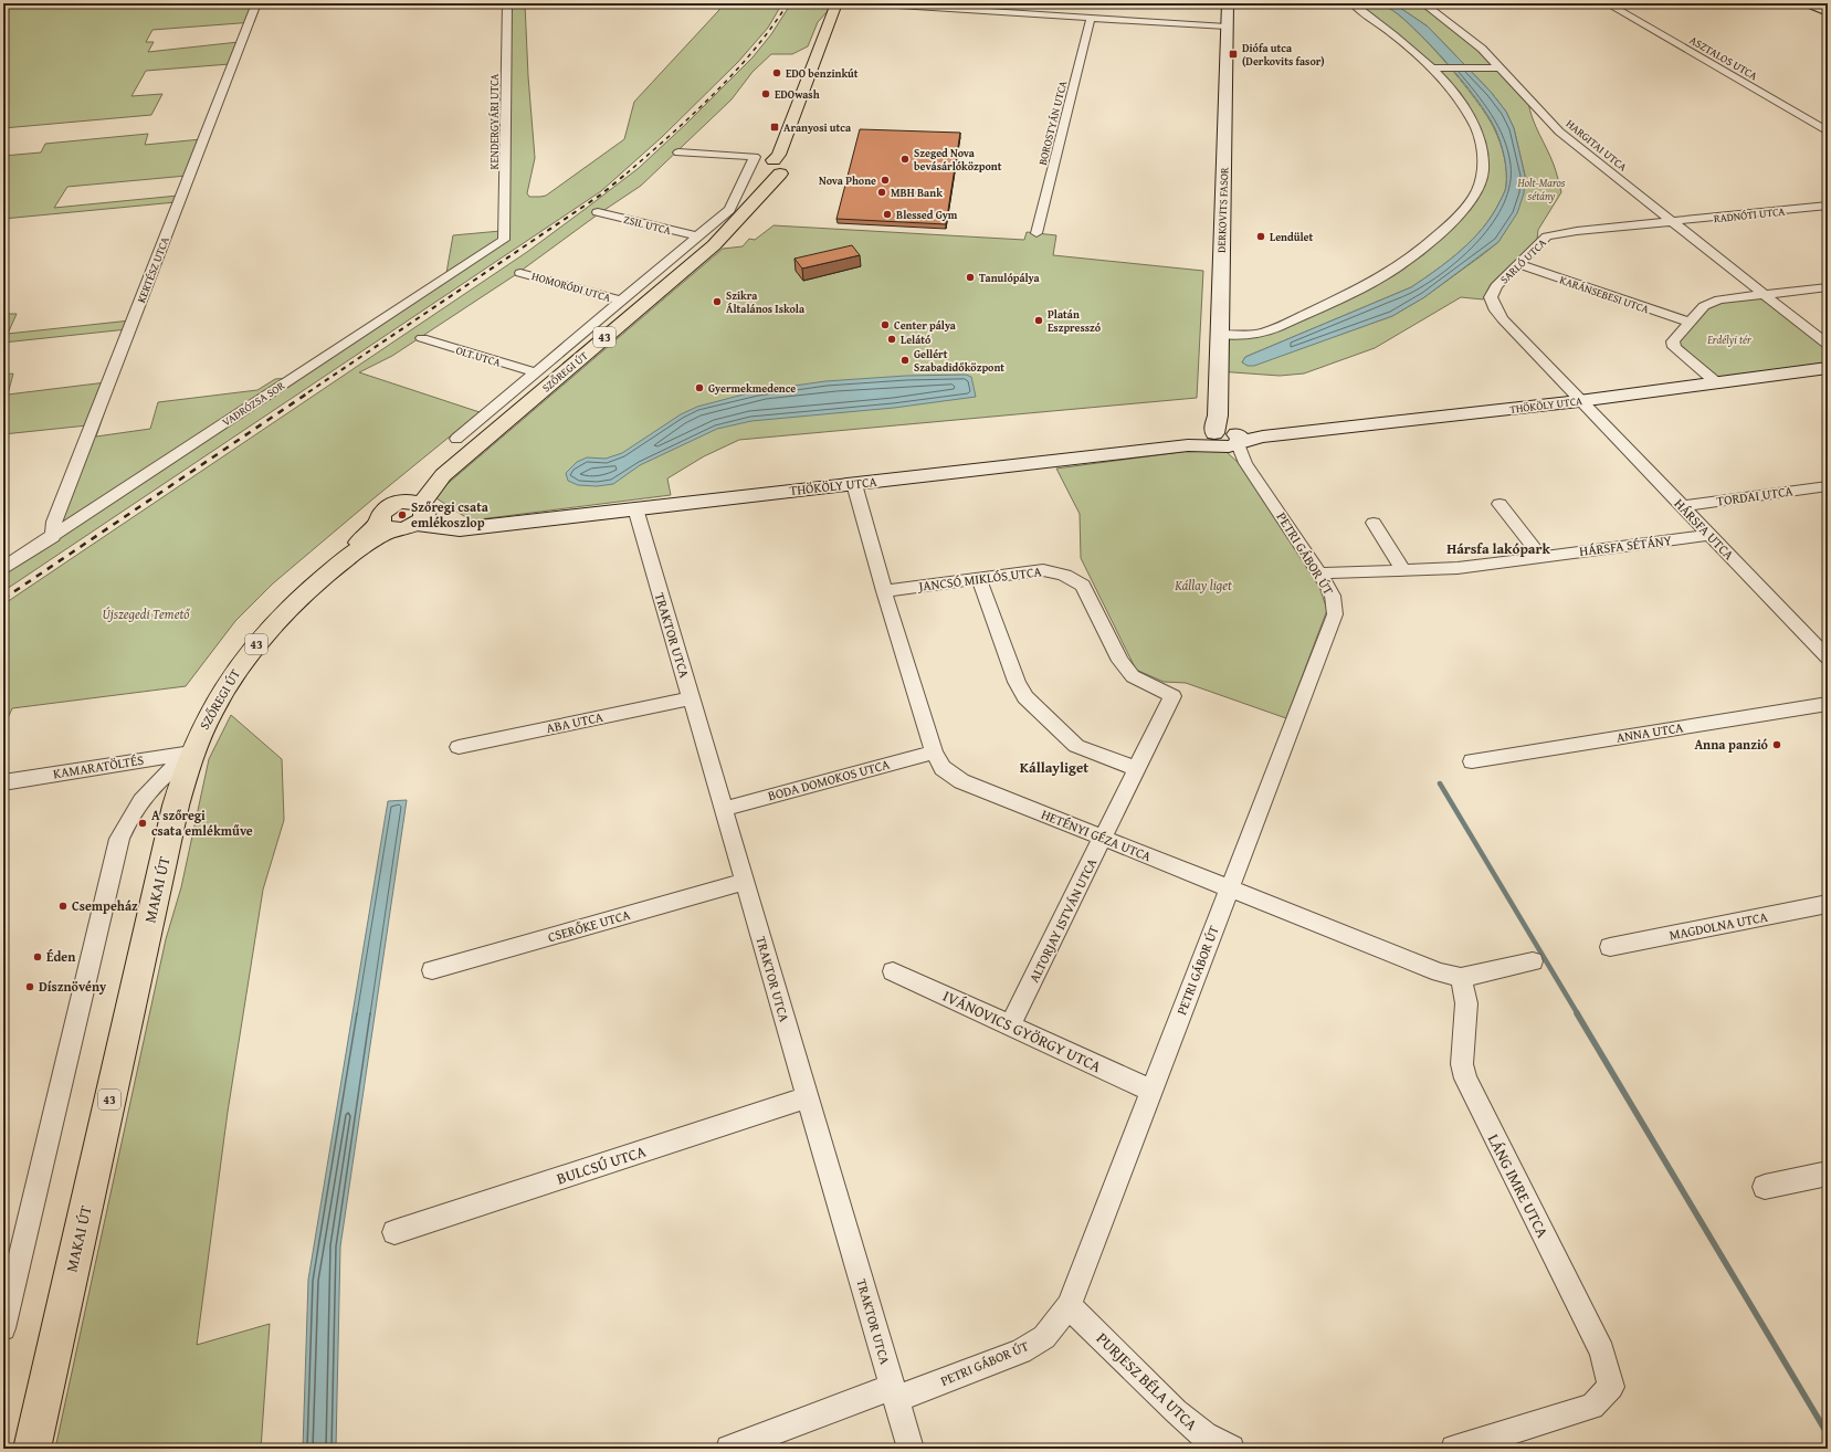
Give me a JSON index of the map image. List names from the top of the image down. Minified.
{"streets":{"main road":["43","SZŐREGI ÚT","MAKAI ÚT"],"street":["ASZTALOS UTCA","KENDERGYÁRI UTCA","BOROSTYÁN UTCA","HARGITAI UTCA","DERKOVITS FASOR","RADNÓTI UTCA","ZSIL UTCA","SARLÓ UTCA","KERTÉSZ UTCA","HOMORÓDI UTCA","KARÁNSEBESI UTCA","OLT UTCA","VADRÓZSA SOR","THÖKÖLY UTCA","TORDAI UTCA","HÁRSFA UTCA","HÁRSFA SÉTÁNY","PETRI GÁBOR ÚT","JANCSÓ MIKLÓS UTCA","TRAKTOR UTCA","ABA UTCA","ANNA UTCA","KAMARATÖLTÉS","BODA DOMOKOS UTCA","HETÉNYI GÉZA UTCA","ALTORJAY ISTVÁN UTCA","CSERŐKE UTCA","MAGDOLNA UTCA","IVÁNOVICS GYÖRGY UTCA","BULCSÚ UTCA","LÁNG IMRE UTCA","PURJESZ BÉLA UTCA"]},"crossings":[["KENDERGYÁRI UTCA","VADRÓZSA SOR"],["HARGITAI UTCA","RADNÓTI UTCA"],["HARGITAI UTCA","SARLÓ UTCA"],["DERKOVITS FASOR","THÖKÖLY UTCA"],["DERKOVITS FASOR","PETRI GÁBOR ÚT"],["RADNÓTI UTCA","SARLÓ UTCA"],["ZSIL UTCA","SZŐREGI ÚT"],["SARLÓ UTCA","KARÁNSEBESI UTCA"],["SARLÓ UTCA","THÖKÖLY UTCA"],["SARLÓ UTCA","HÁRSFA UTCA"],["KERTÉSZ UTCA","VADRÓZSA SOR"],["HOMORÓDI UTCA","SZŐREGI ÚT"],["OLT UTCA","SZŐREGI ÚT"],["SZŐREGI ÚT","THÖKÖLY UTCA"],["SZŐREGI ÚT","KAMARATÖLTÉS"],["SZŐREGI ÚT","MAKAI ÚT"],["THÖKÖLY UTCA","HÁRSFA UTCA"],["THÖKÖLY UTCA","PETRI GÁBOR ÚT"],["THÖKÖLY UTCA","TRAKTOR UTCA"],["THÖKÖLY UTCA","HETÉNYI GÉZA UTCA"],["TORDAI UTCA","HÁRSFA UTCA"],["HÁRSFA UTCA","HÁRSFA SÉTÁNY"],["HÁRSFA SÉTÁNY","PETRI GÁBOR ÚT"],["PETRI GÁBOR ÚT","TRAKTOR UTCA"],["PETRI GÁBOR ÚT","HETÉNYI GÉZA UTCA"],["PETRI GÁBOR ÚT","IVÁNOVICS GYÖRGY UTCA"],["PETRI GÁBOR ÚT","PURJESZ BÉLA UTCA"],["JANCSÓ MIKLÓS UTCA","HETÉNYI GÉZA UTCA"],["JANCSÓ MIKLÓS UTCA","ALTORJAY ISTVÁN UTCA"],["TRAKTOR UTCA","ABA UTCA"],["TRAKTOR UTCA","BODA DOMOKOS UTCA"],["TRAKTOR UTCA","CSERŐKE UTCA"],["TRAKTOR UTCA","BULCSÚ UTCA"],["KAMARATÖLTÉS","MAKAI ÚT"],["BODA DOMOKOS UTCA","HETÉNYI GÉZA UTCA"],["HETÉNYI GÉZA UTCA","ALTORJAY ISTVÁN UTCA"],["HETÉNYI GÉZA UTCA","LÁNG IMRE UTCA"],["ALTORJAY ISTVÁN UTCA","IVÁNOVICS GYÖRGY UTCA"]],"districts":["Hársfa lakópark","Kállayliget"],"parks":["Holt-Maros sétány","Erdélyi tér","Kállay liget","Újszegedi Temető"],"places":{"transit":["Diófa utca (Derkovits fasor)","Aranyosi utca"],"other":["EDO benzinkút","EDOwash","Szeged Nova bevásárlóközpont","Nova Phone","MBH Bank","Blessed Gym","Lendület","Tanulópálya","Szikra Általános Iskola","Platán Eszpresszó","Center pálya","Lelátó","Gellért Szabadidőközpont","Gyermekmedence","Szőregi csata emlékoszlop","Anna panzió","A szőregi csata emlékműve","Csempeház","Éden","Dísznövény"]}}
